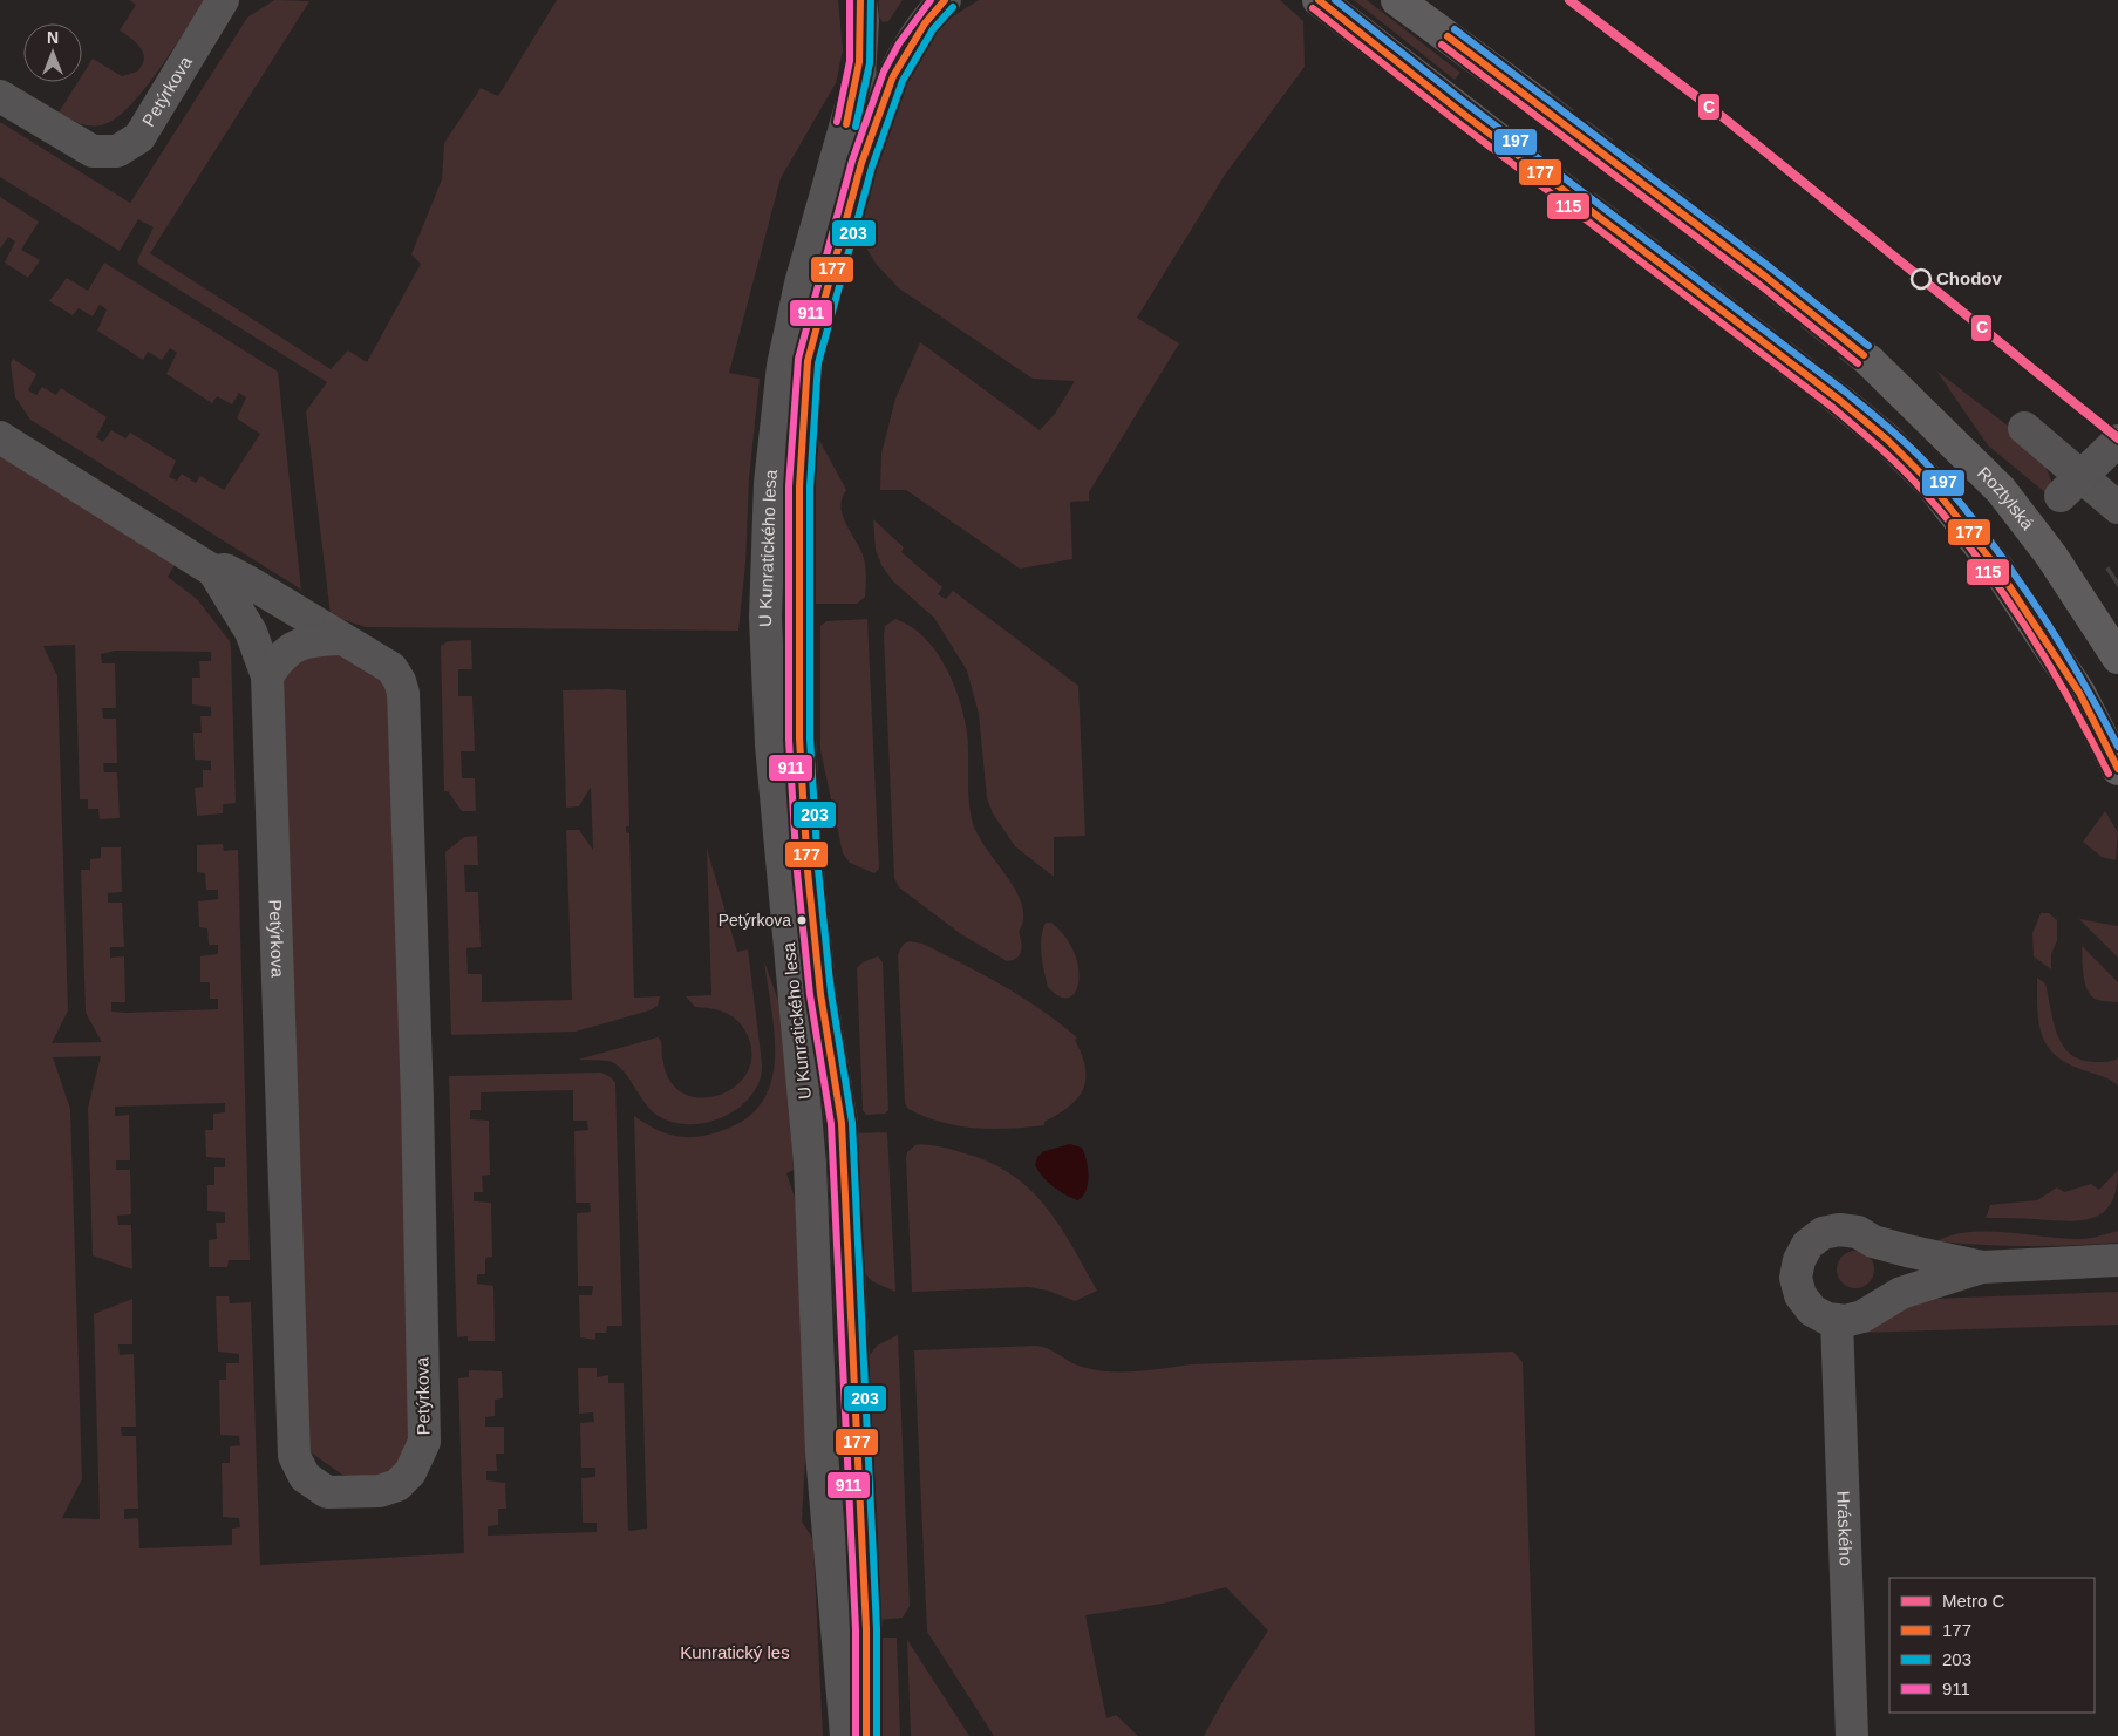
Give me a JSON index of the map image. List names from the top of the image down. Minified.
{"streets":{"main road":["Roztylská"],"street":["Petýrkova","U Kunratického lesa","Hráského"]},"parks":["Kunratický les"],"places":["Chodov","Petýrkova"],"lines":["metro line C","transit line 177","transit line 203","transit line 911","transit line 197","transit line 115"],"legend":["Metro C","177","203","911"],"north":"top"}
